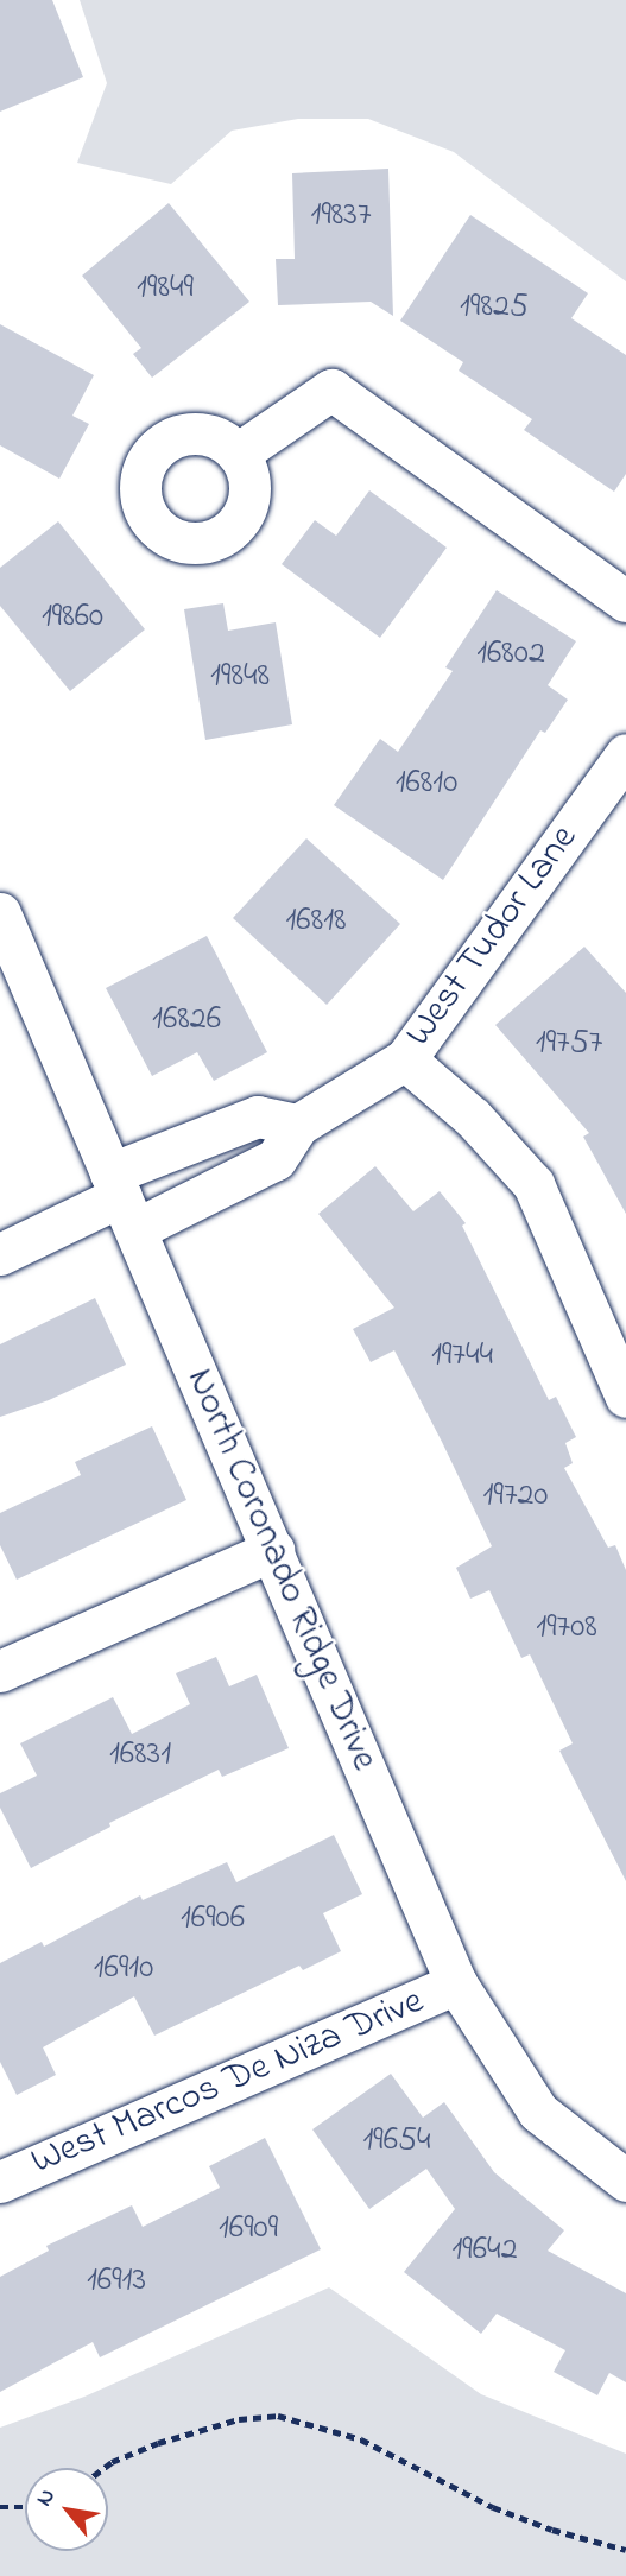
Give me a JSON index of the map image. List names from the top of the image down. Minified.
{"streets":{"street":["West Tudor Lane","North Coronado Ridge Drive","West Marcos De Niza Drive"]},"crossings":[["West Tudor Lane","North Coronado Ridge Drive"],["North Coronado Ridge Drive","West Marcos De Niza Drive"]],"house_numbers":["19837","19849","19825","19860","16802","19848","16810","16818","16826","19757","19744","19720","19708","16831","16906","16910","19654","16909","19642","16913"],"north":"top left"}
